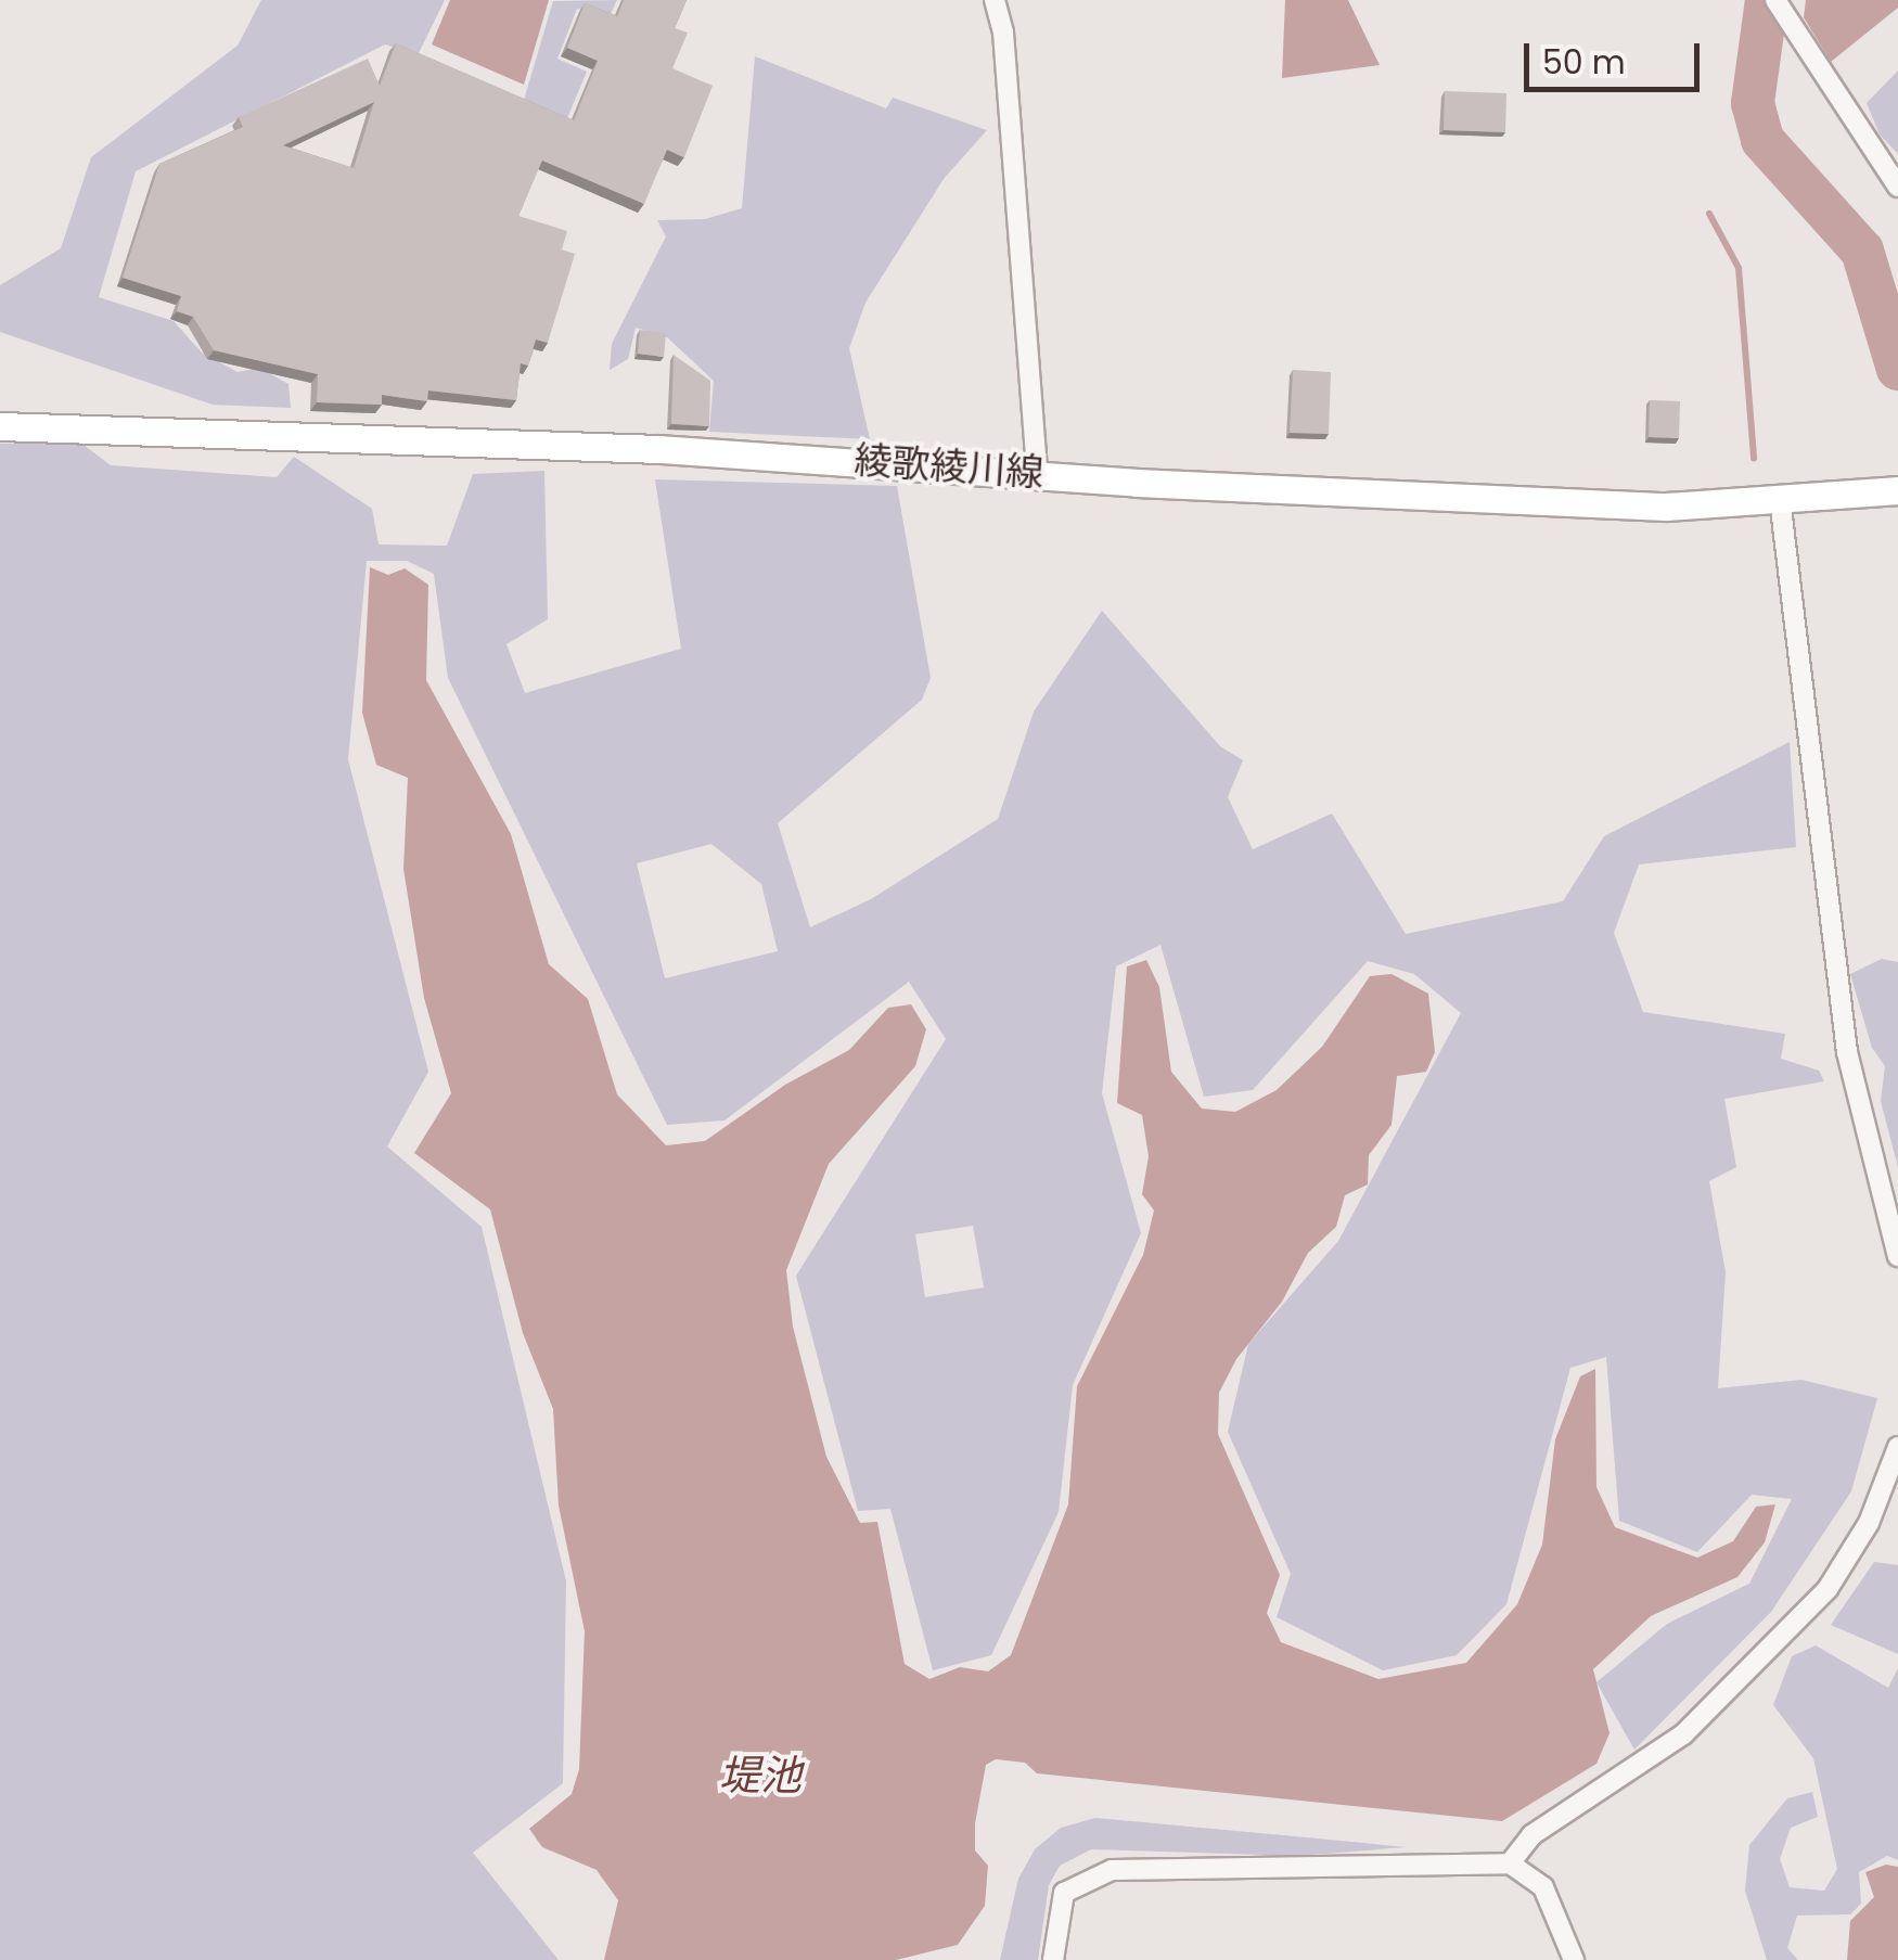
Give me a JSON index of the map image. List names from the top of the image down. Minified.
{"streets":{"main road":["綾歌綾川線"]},"water":["堤池"],"scale_bar":"50 m"}
